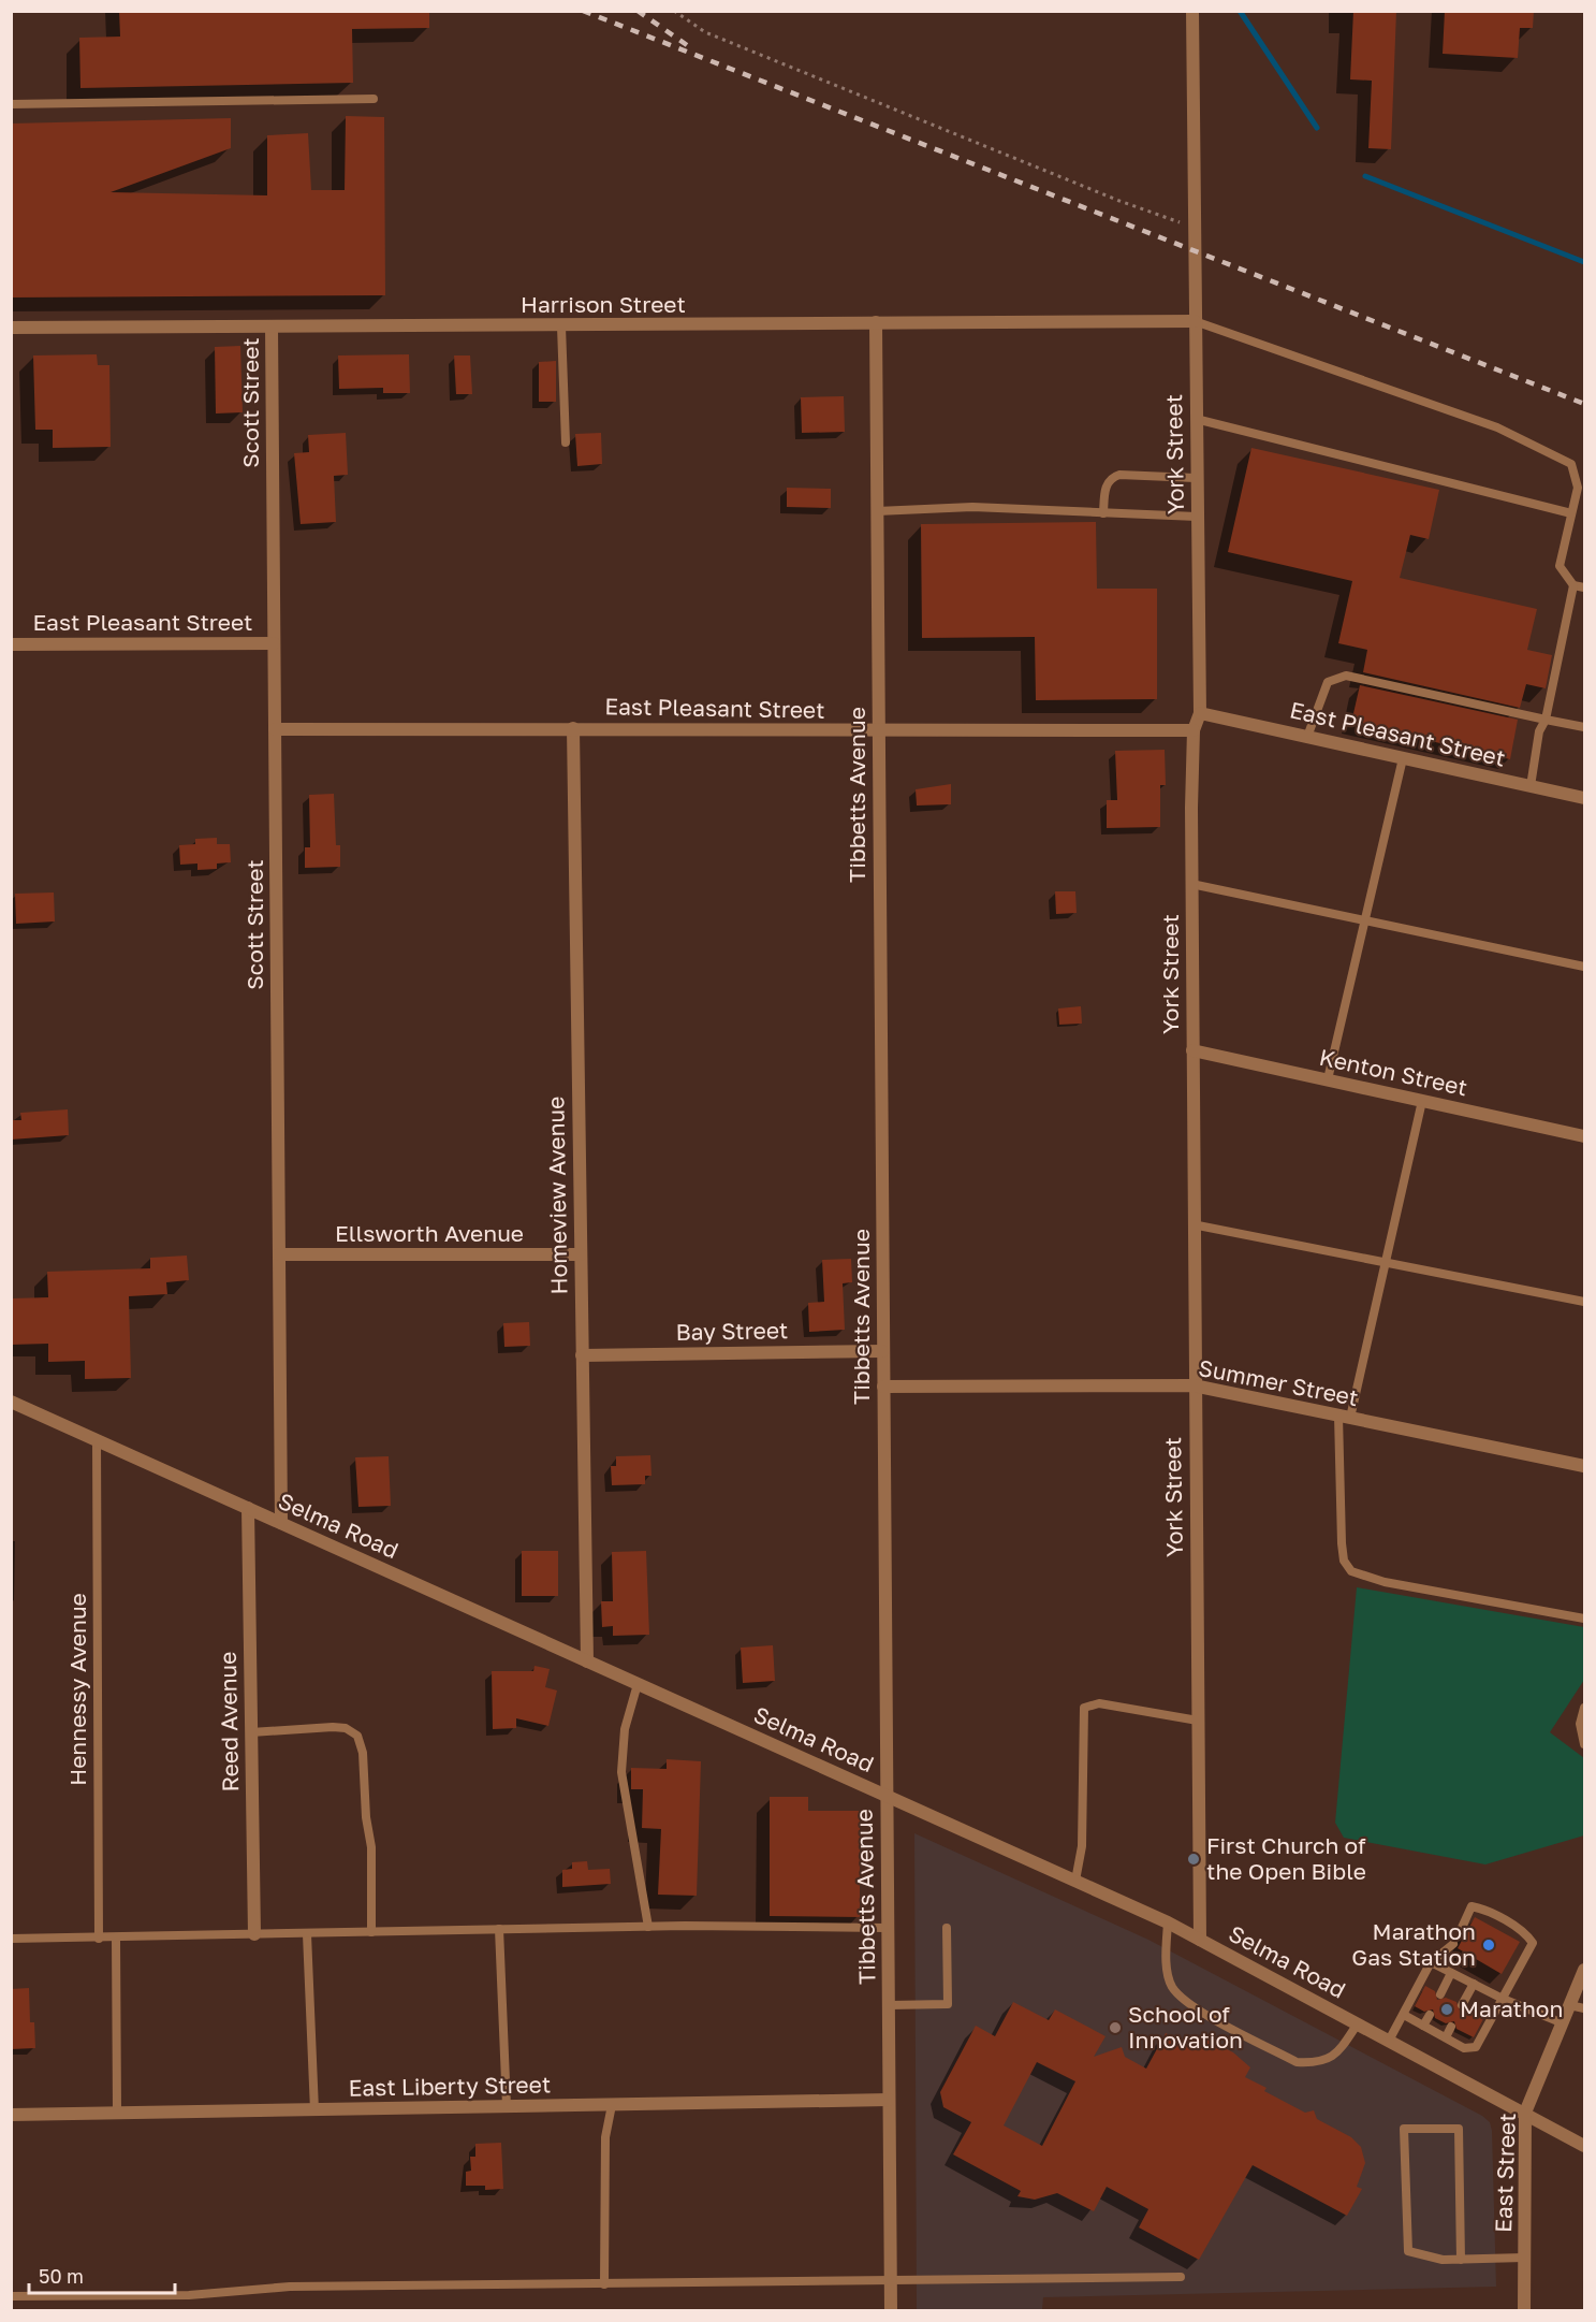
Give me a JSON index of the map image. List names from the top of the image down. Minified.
{"streets":{"street":["Harrison Street","Scott Street","York Street","East Pleasant Street","Tibbetts Avenue","Kenton Street","Homeview Avenue","Ellsworth Avenue","Bay Street","Summer Street","Selma Road","Reed Avenue","East Liberty Street","East Street"],"lane":["Hennessy Avenue"]},"crossings":[["Harrison Street","Scott Street"],["Harrison Street","York Street"],["Harrison Street","Tibbetts Avenue"],["Scott Street","East Pleasant Street"],["Scott Street","Ellsworth Avenue"],["Scott Street","Selma Road"],["York Street","East Pleasant Street"],["York Street","Kenton Street"],["York Street","Summer Street"],["York Street","Selma Road"],["East Pleasant Street","Tibbetts Avenue"],["East Pleasant Street","Homeview Avenue"],["Tibbetts Avenue","Bay Street"],["Tibbetts Avenue","Summer Street"],["Tibbetts Avenue","Selma Road"],["Tibbetts Avenue","East Liberty Street"],["Homeview Avenue","Ellsworth Avenue"],["Homeview Avenue","Bay Street"],["Homeview Avenue","Selma Road"],["Selma Road","Hennessy Avenue"],["Selma Road","Reed Avenue"],["Selma Road","East Street"]],"places":["First Church of the Open Bible","Marathon Gas Station","Marathon","School of Innovation"],"scale_bar":"50 m"}
